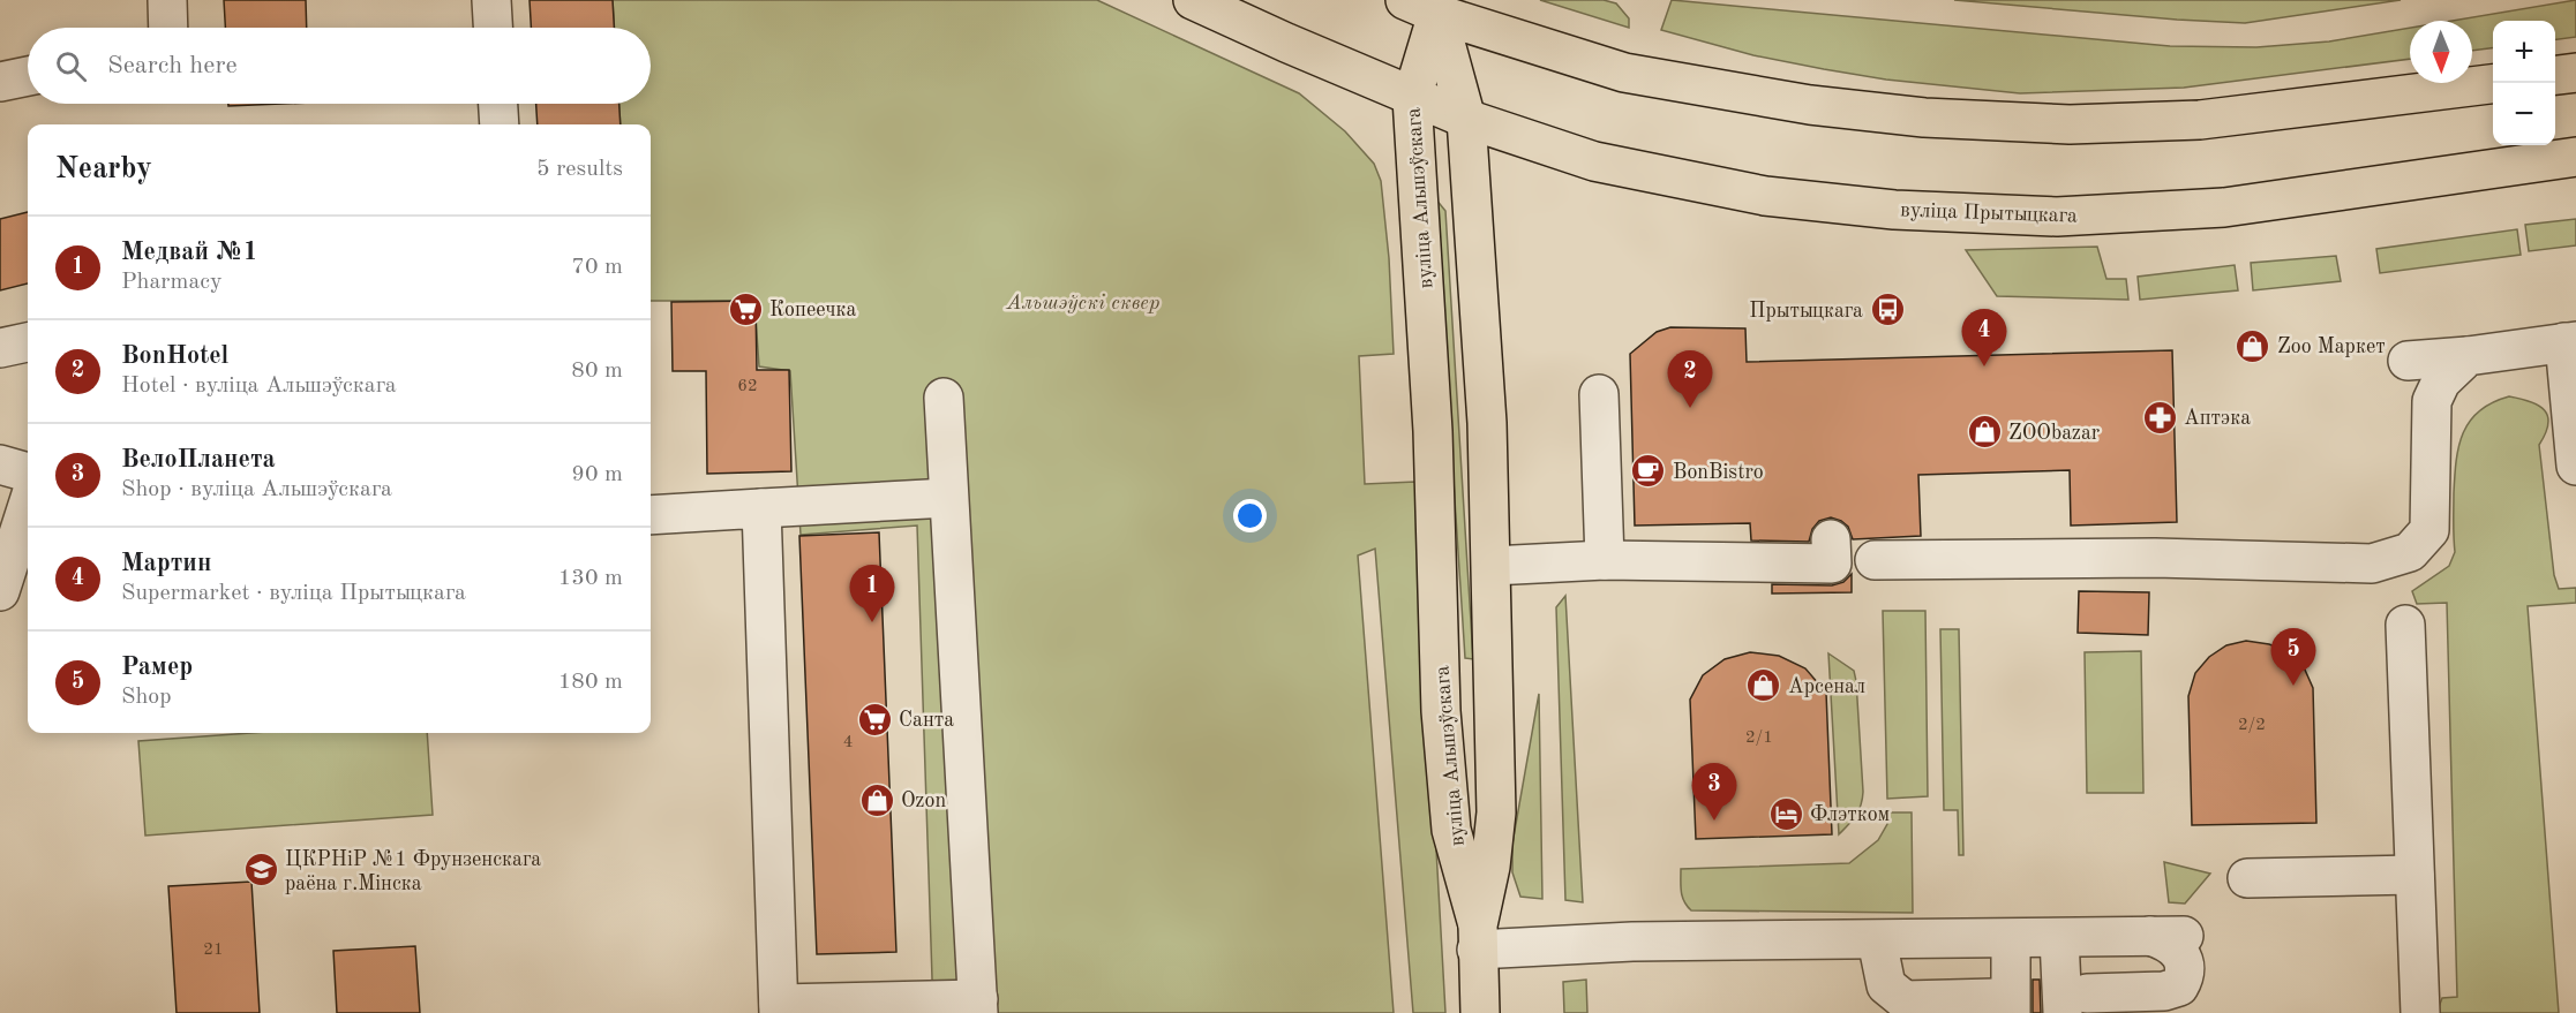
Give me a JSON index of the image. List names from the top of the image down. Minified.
{"streets":{"main road":["вуліца Альшэўскага","вуліца Прытыцкага"]},"crossings":[["вуліца Альшэўскага","вуліца Прытыцкага"]],"parks":["Альшэўскі сквер"],"places":{"supermarket":["Копеечка","Санта"],"bus stop":["Прытыцкага"],"shop":["Zoo Маркет","ZOObazar","Арсенал","Ozon"],"pharmacy":["Аптэка"],"cafe":["BonBistro"],"hotel":["Флэтком"],"school or university":["ЦКРНіР №1 Фрунзенскага раёна г.Мінска"]},"house_numbers":["62","2/2","2/1","4","21"],"north":"bottom","page":{"map_buttons":["+","−"],"search":"Search here","heading":["Nearby","5 results"],"list":[{"mark":"1","name":"Медвай №1","note":"Pharmacy","value":"70 m"},{"mark":"2","name":"BonHotel","note":"Hotel · вуліца Альшэўскага","value":"80 m"},{"mark":"3","name":"ВелоПланета","note":"Shop · вуліца Альшэўскага","value":"90 m"},{"mark":"4","name":"Мартин","note":"Supermarket · вуліца Прытыцкага","value":"130 m"},{"mark":"5","name":"Рамер","note":"Shop","value":"180 m"}],"pins":["4","2","1","5","3"]}}
